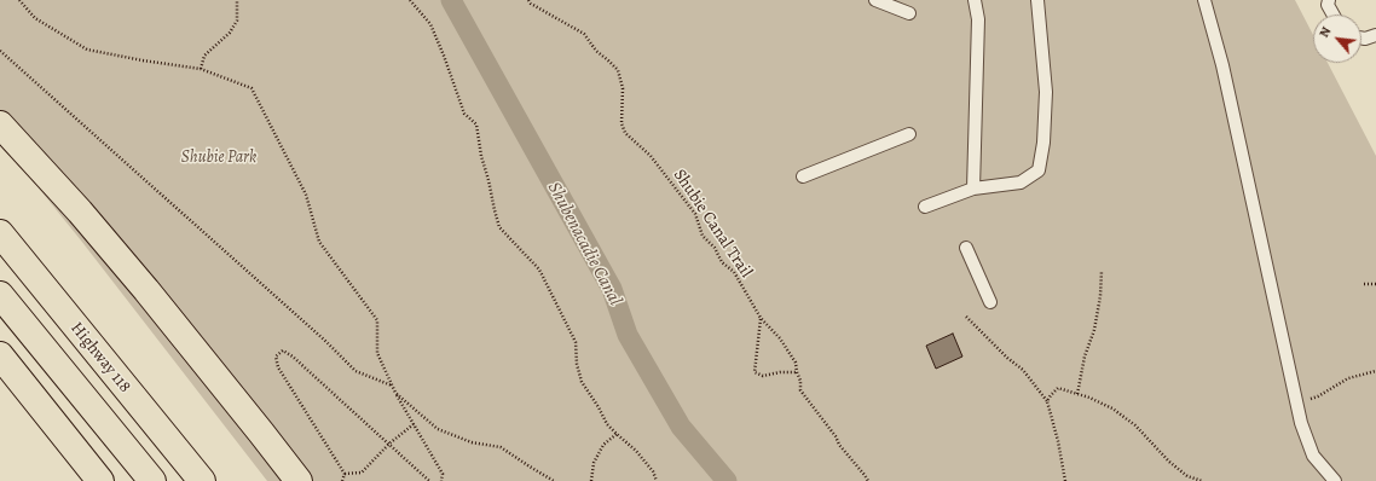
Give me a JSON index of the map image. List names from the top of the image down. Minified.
{"streets":{"highway":["Highway 118"],"path":["Shubie Canal Trail"]},"water":["Shubenacadie Canal"],"parks":["Shubie Park"],"north":"top left"}
